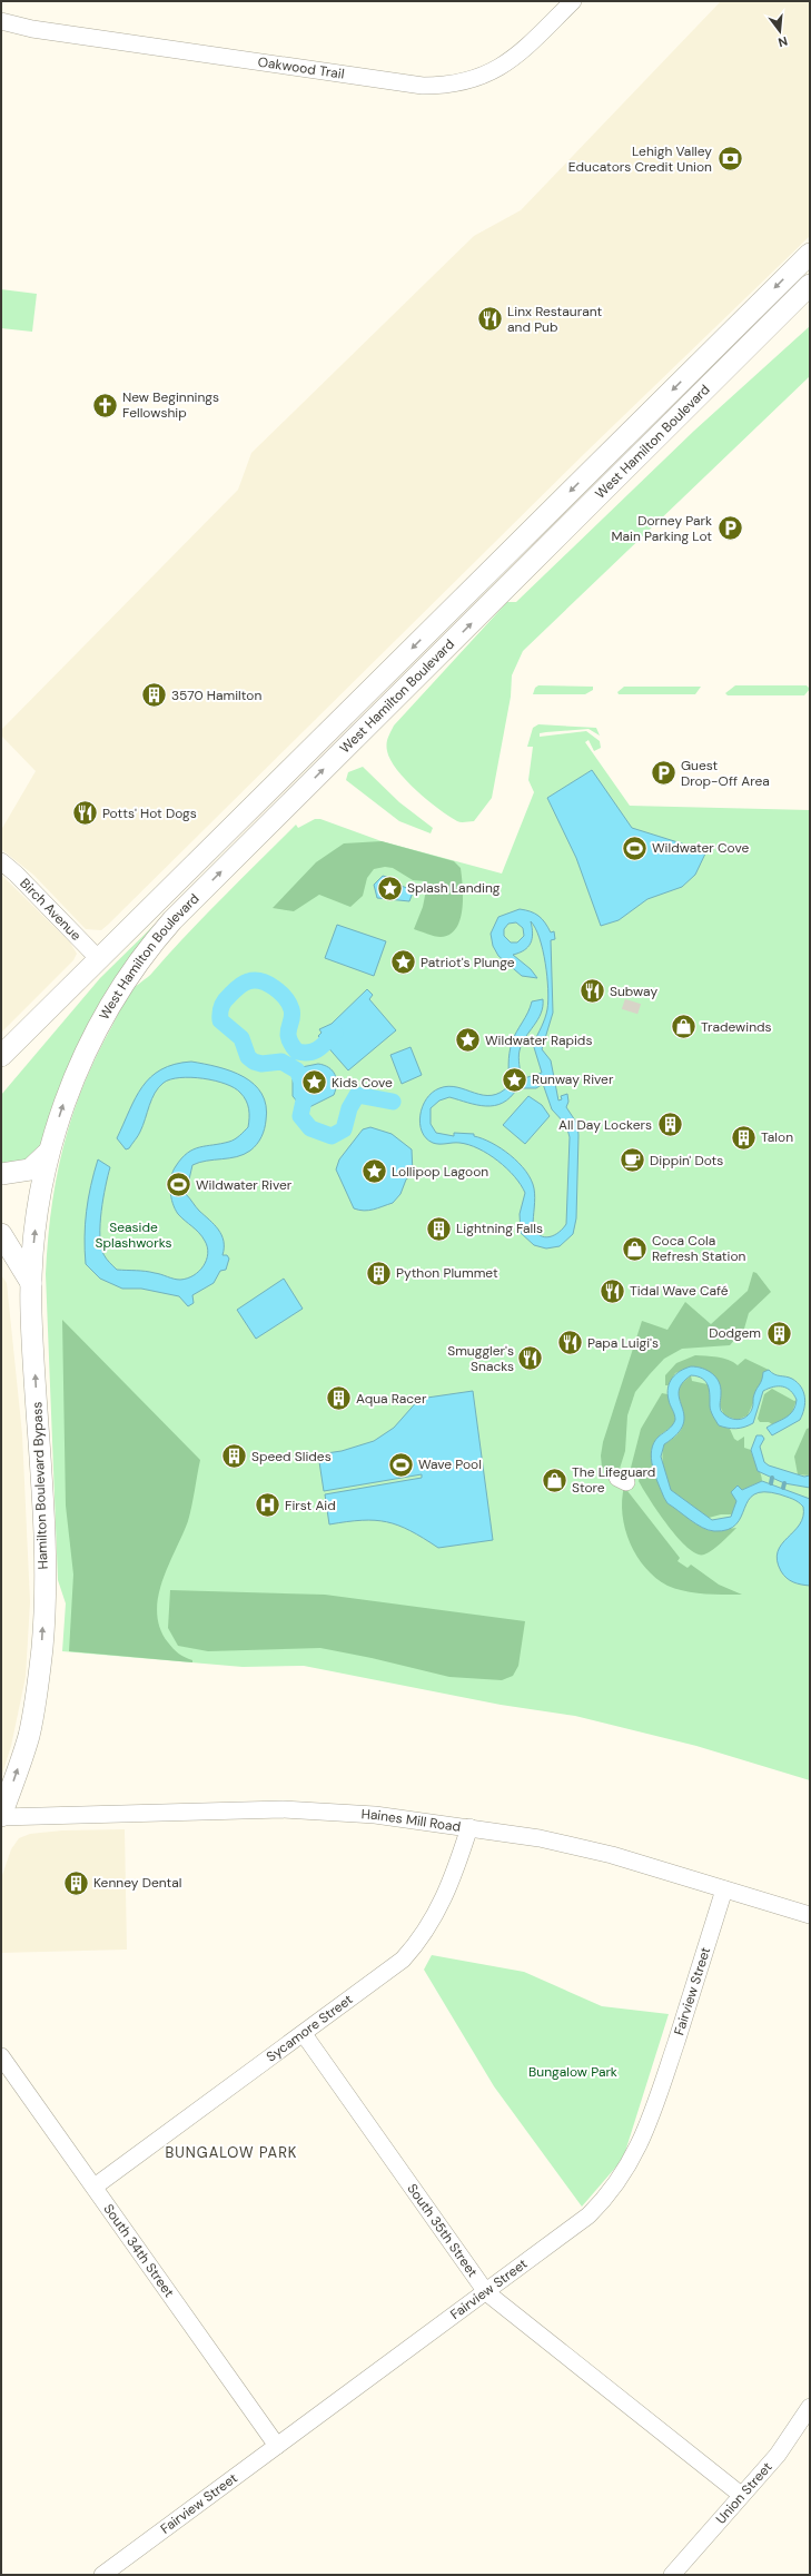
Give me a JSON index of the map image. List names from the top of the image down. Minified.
{"streets":{"main road":["West Hamilton Boulevard","Hamilton Boulevard Bypass"],"street":["Oakwood Trail","Birch Avenue","Haines Mill Road","Fairview Street","Sycamore Street","South 35th Street","South 34th Street","Union Street"]},"crossings":[["West Hamilton Boulevard","Birch Avenue"],["West Hamilton Boulevard","Hamilton Boulevard Bypass"],["Hamilton Boulevard Bypass","Haines Mill Road"],["Haines Mill Road","Fairview Street"],["Haines Mill Road","Sycamore Street"],["Fairview Street","South 35th Street"],["Fairview Street","South 34th Street"],["Sycamore Street","South 35th Street"],["Sycamore Street","South 34th Street"],["South 35th Street","Union Street"]],"one_way":["Hamilton Boulevard Bypass"],"districts":["BUNGALOW PARK"],"parks":["Seaside Splashworks","Bungalow Park"],"places":{"bank":["Lehigh Valley Educators Credit Union"],"restaurant":["Linx Restaurant and Pub","Potts' Hot Dogs","Subway","Tidal Wave Café","Papa Luigi's","Smuggler's Snacks"],"church":["New Beginnings Fellowship"],"parking":["Dorney Park Main Parking Lot","Guest Drop-Off Area"],"building":["3570 Hamilton","All Day Lockers","Talon","Lightning Falls","Python Plummet","Dodgem","Aqua Racer","Speed Slides","Kenney Dental"],"sports":["Wildwater Cove","Wildwater River","Wave Pool"],"place":["Splash Landing","Patriot's Plunge","Wildwater Rapids","Runway River","Kids Cove","Lollipop Lagoon"],"shop":["Tradewinds","Coca Cola Refresh Station","The Lifeguard Store"],"cafe":["Dippin' Dots"],"hospital":["First Aid"]},"north":"bottom"}
